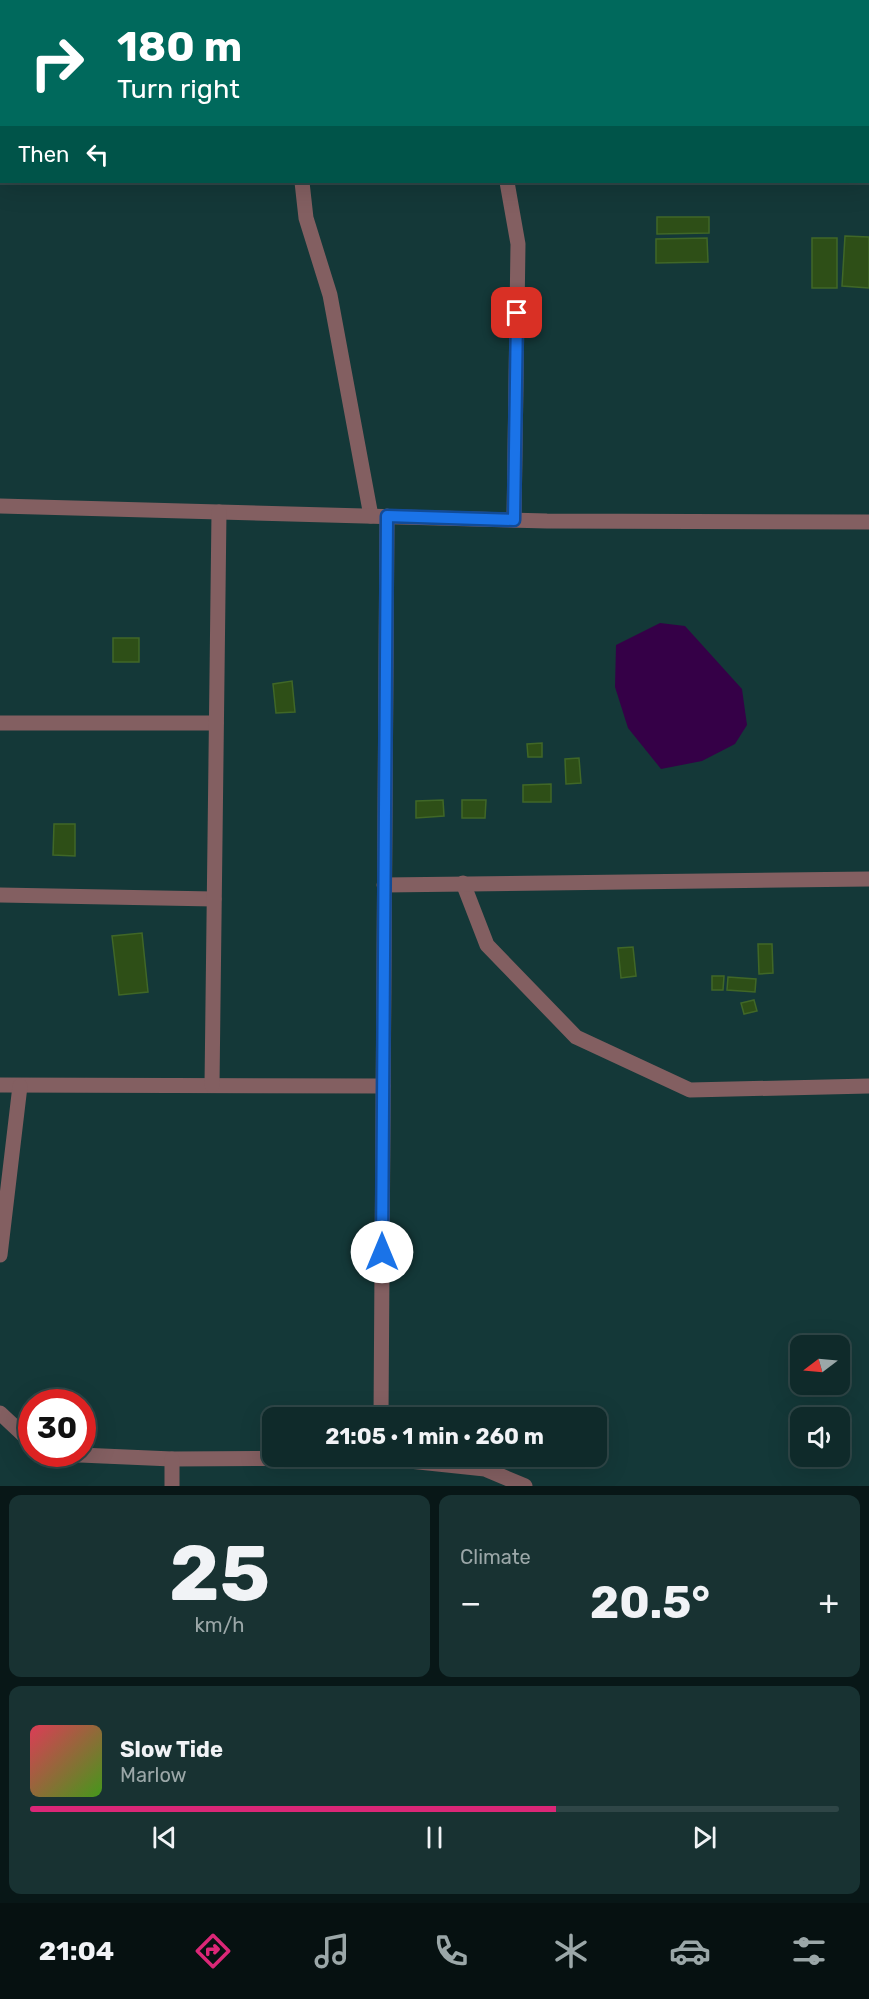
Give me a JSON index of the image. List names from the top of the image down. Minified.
{"north":"left","page":{"turn":["180 m","Turn right"],"then":"Then","limit":"30","trip":"21:05 · 1 min · 260 m","tile":[["25","km/h"],"Climate"],"heat":["−","20.5°","+"],"song":["Slow Tide","Marlow"],"tabs":"21:04"}}
